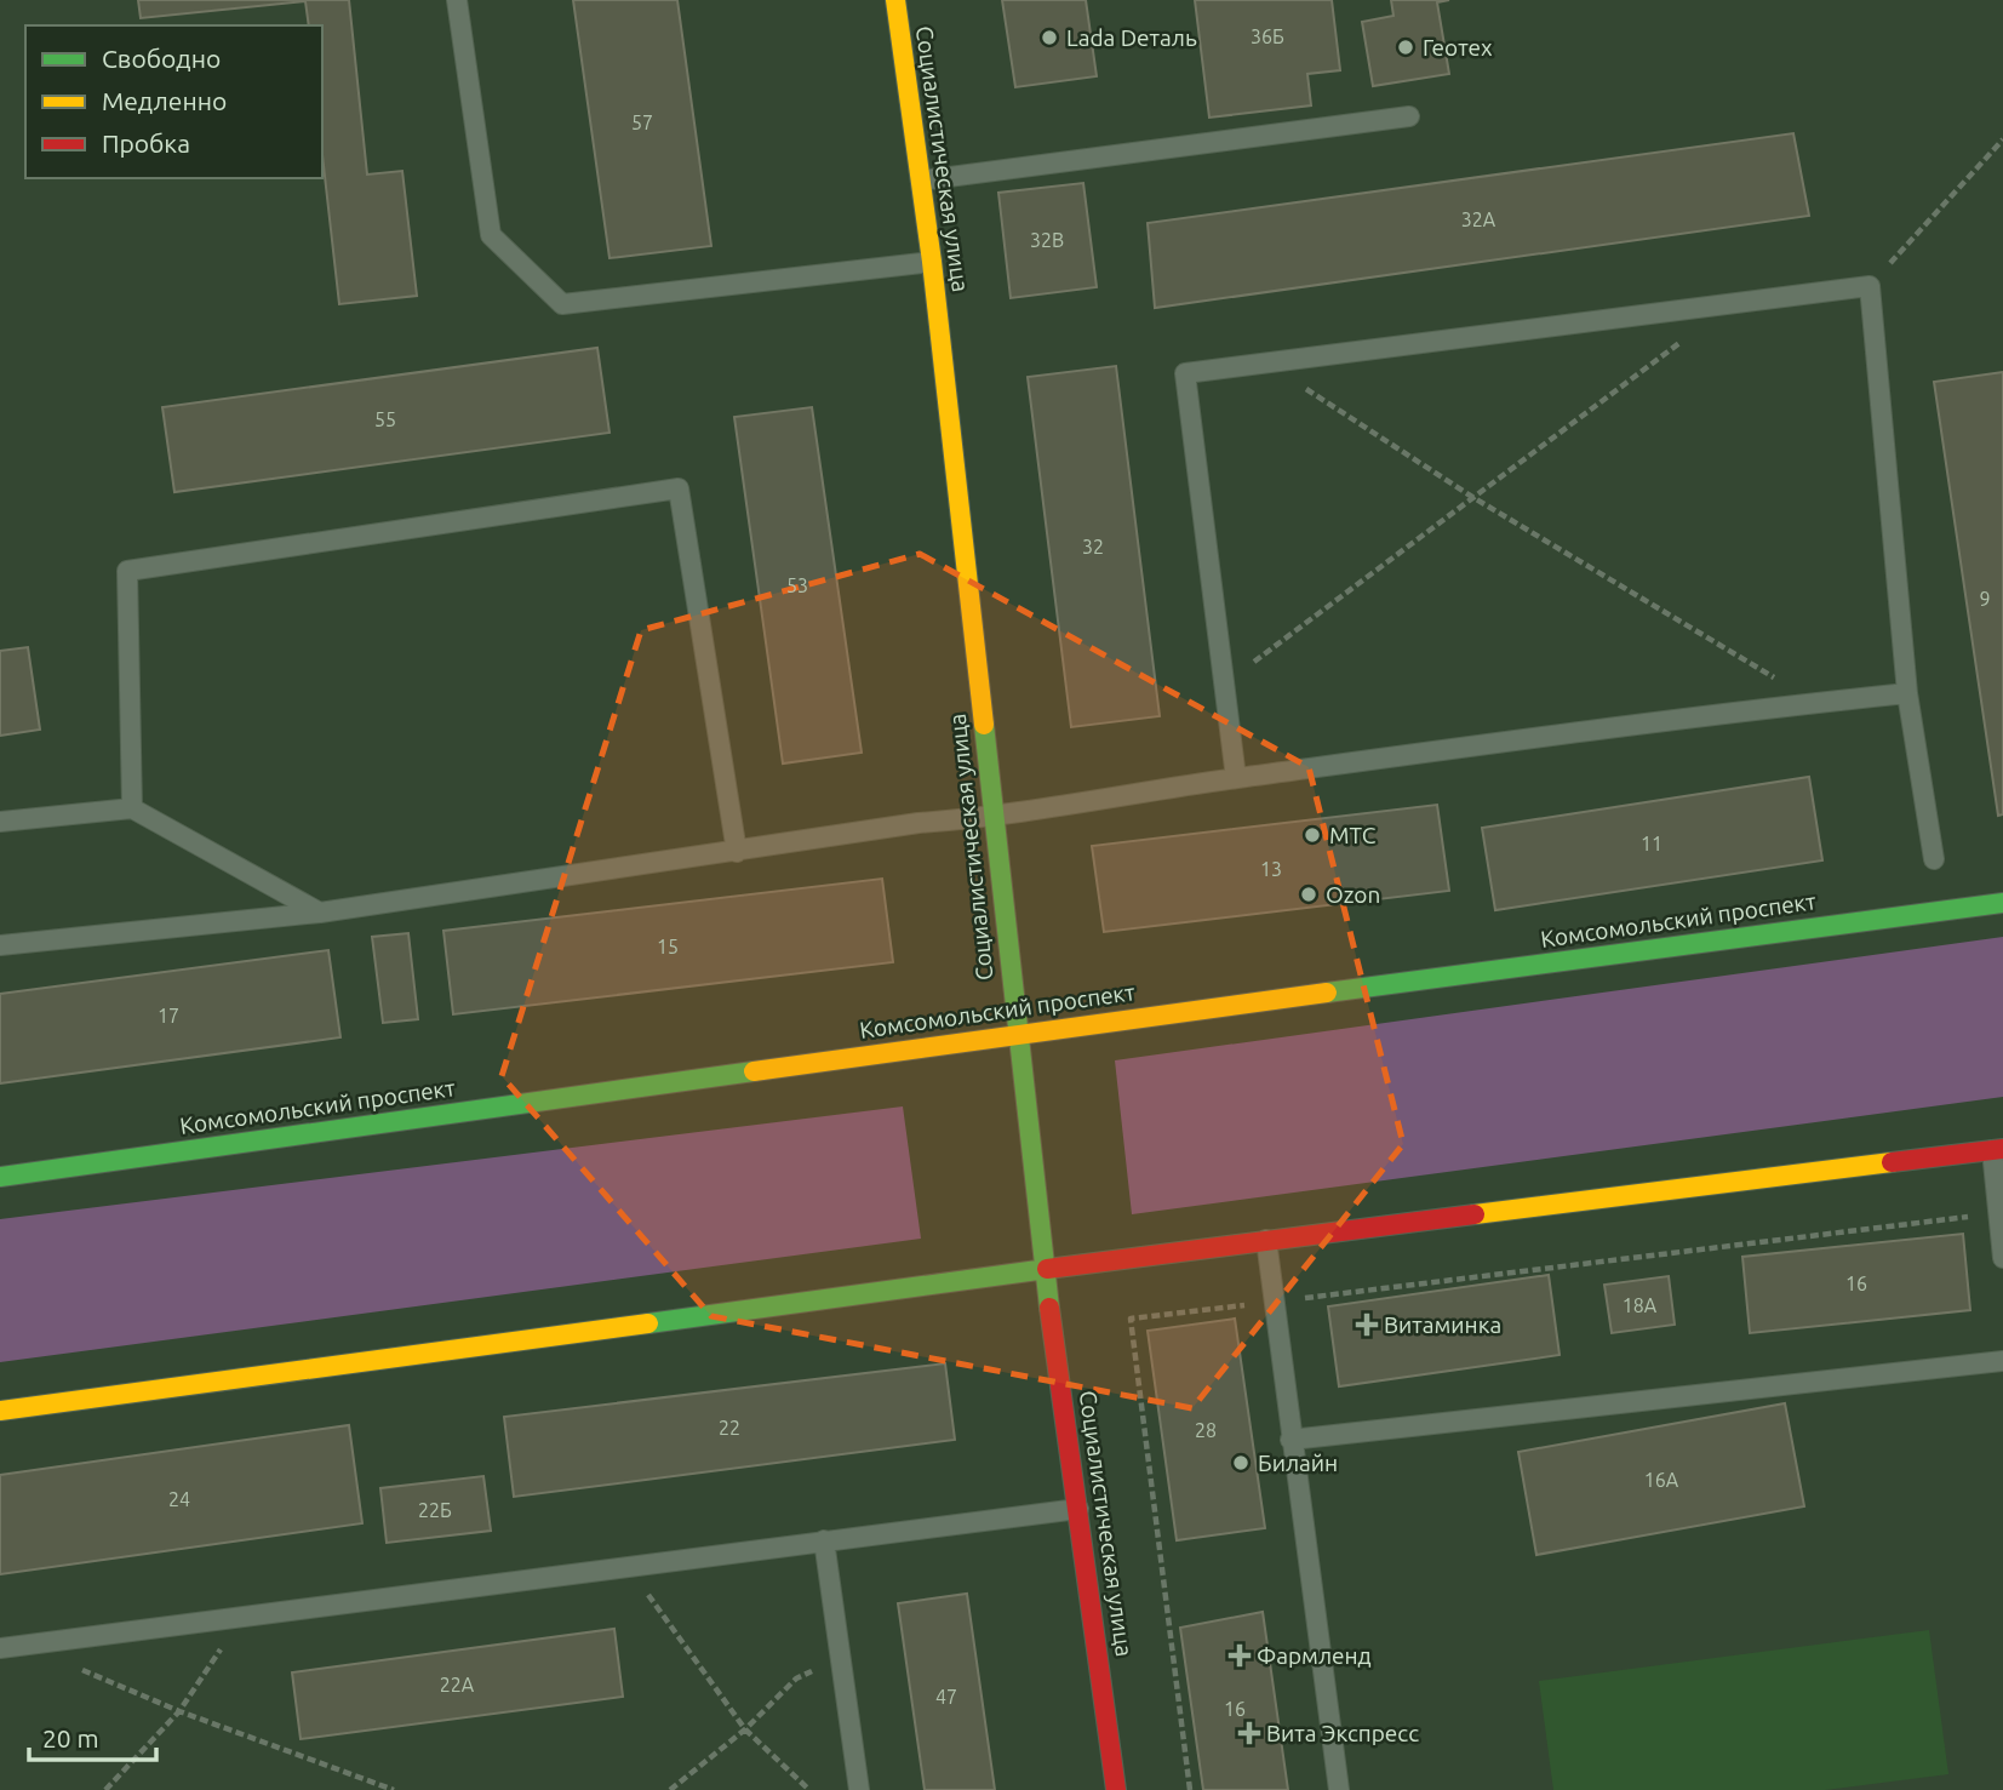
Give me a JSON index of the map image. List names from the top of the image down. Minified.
{"streets":{"main road":["Социалистическая улица","Комсомольский проспект"]},"crossings":[["Социалистическая улица","Комсомольский проспект"]],"places":{"other":["Lada Dеталь","Геотех","МТС","Ozon","Билайн"],"health":["Витаминка","Фармленд","Вита Экспресс"]},"house_numbers":["36Б","57","32А","32В","55","32","53","9","11","13","15","17","16","18А","22","28","16А","24","22Б","22А","47","16"],"legend":["Свободно","Медленно","Пробка"],"scale_bar":"20 m"}
